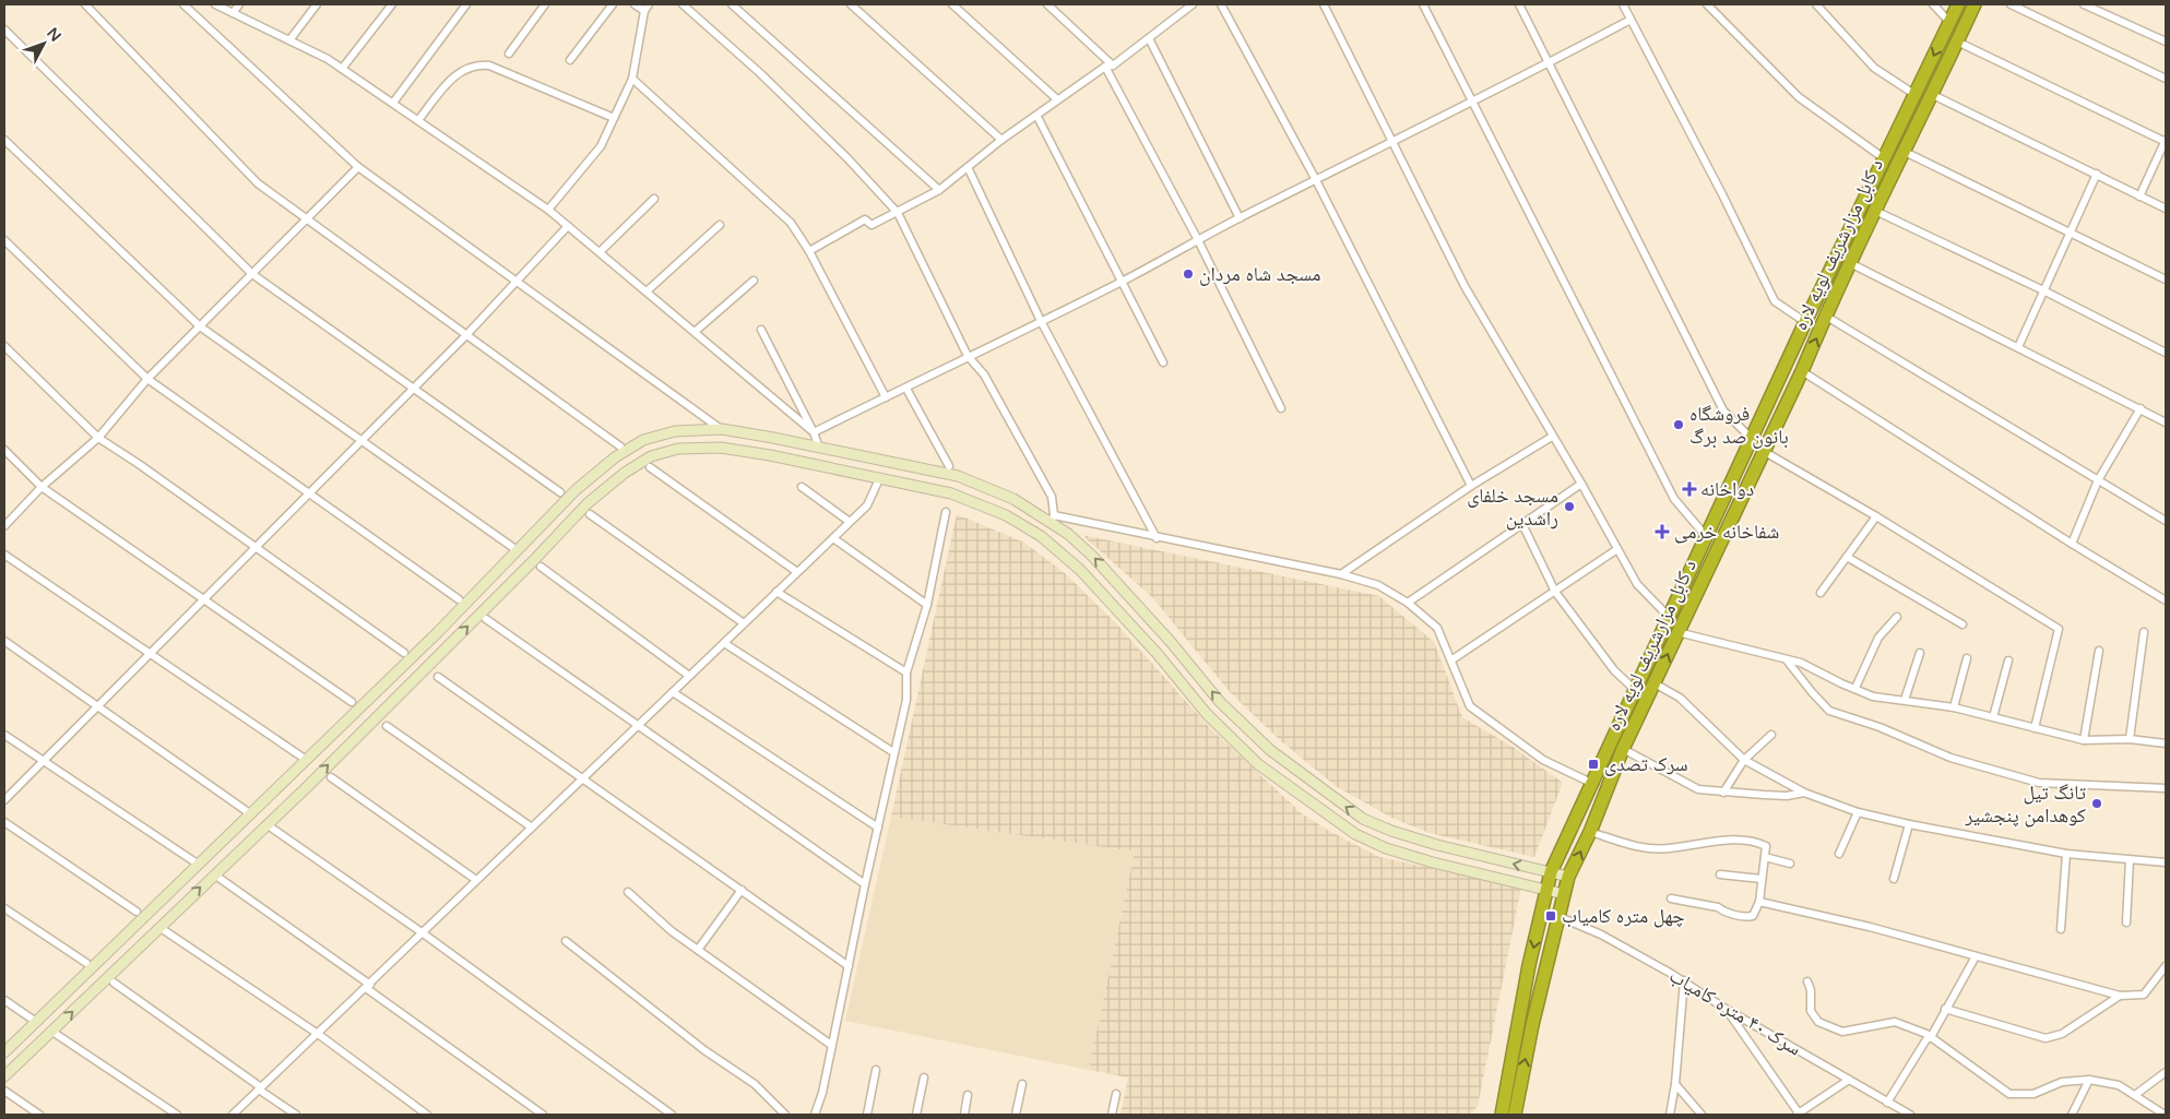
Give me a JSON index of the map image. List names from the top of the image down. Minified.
{"streets":{"highway":["د کابل مزارشریف لویه لاره"],"street":["سرک ۴۰ متره کامیاب"]},"crossings":[["د کابل مزارشریف لویه لاره","سرک ۴۰ متره کامیاب"]],"places":{"other":["مسجد شاه مردان","فروشگاه بانون صد برگ","مسجد خلفای راشدین","تانگ تیل کوهدامن پنجشیر"],"health":["دواخانه","شفاخانه خرمی"],"transit":["سرک تصدی","چهل متره کامیاب"]},"north":"top right"}
